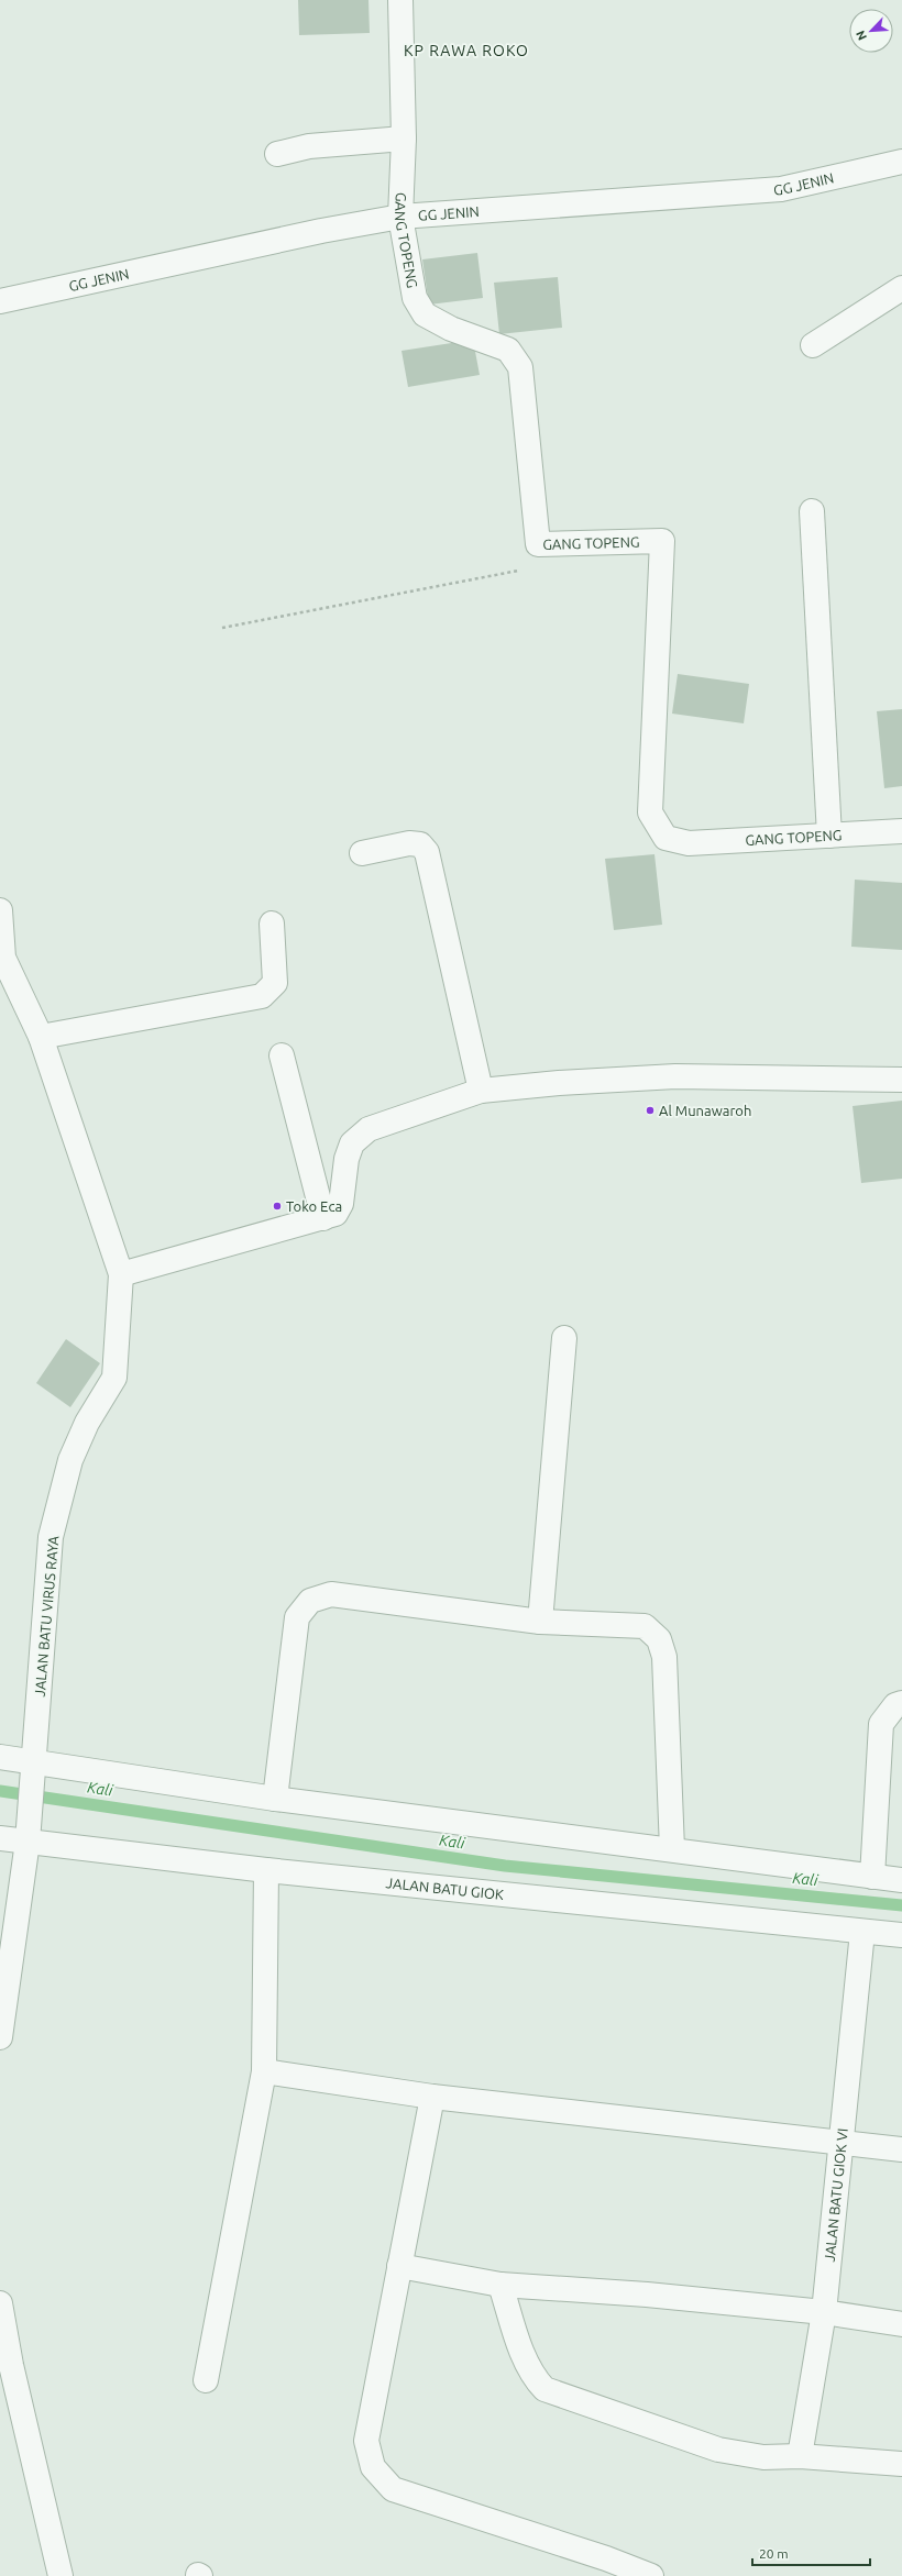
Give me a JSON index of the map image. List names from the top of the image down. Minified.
{"streets":{"street":["GG JENIN","GANG TOPENG","JALAN BATU VIRUS RAYA","JALAN BATU GIOK","JALAN BATU GIOK VI"]},"crossings":[["GG JENIN","GANG TOPENG"],["JALAN BATU VIRUS RAYA","JALAN BATU GIOK"],["JALAN BATU GIOK","JALAN BATU GIOK VI"]],"districts":["KP RAWA ROKO"],"water":["Kali"],"places":["Al Munawaroh","Toko Eca"],"scale_bar":"20 m","north":"bottom left"}
